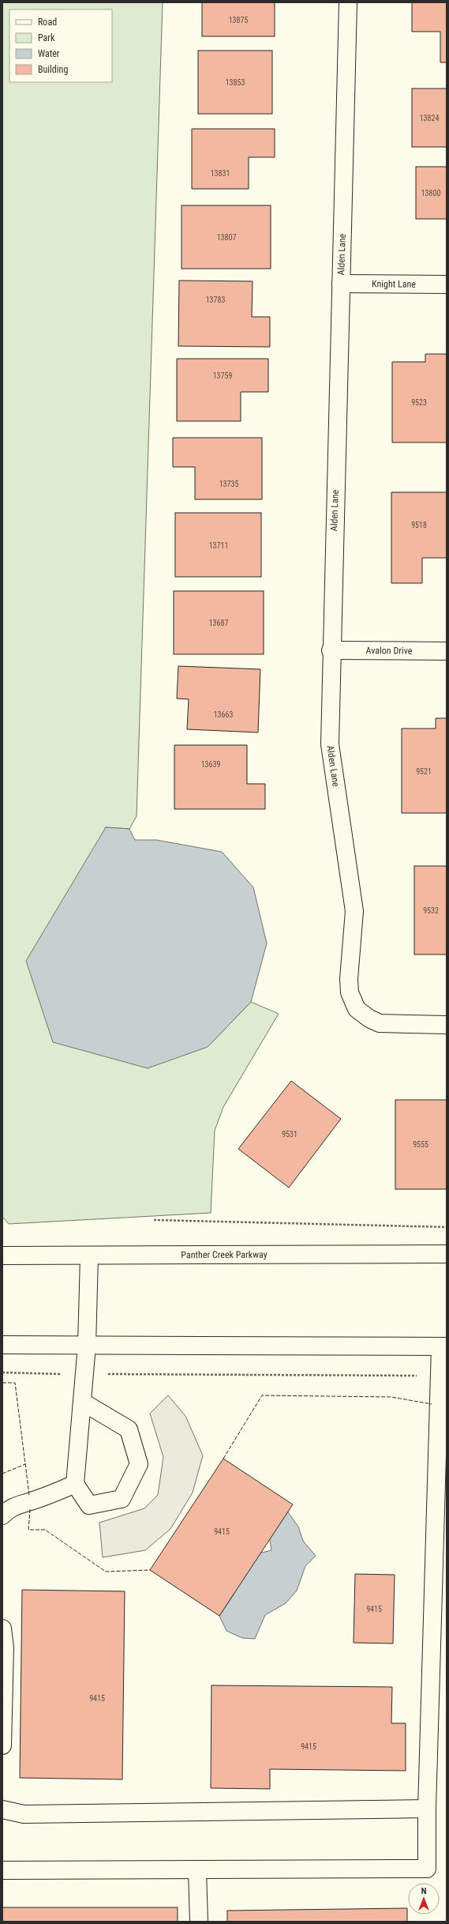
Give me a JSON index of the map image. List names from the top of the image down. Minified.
{"streets":{"street":["Alden Lane","Knight Lane","Avalon Drive","Panther Creek Parkway"]},"crossings":[["Alden Lane","Knight Lane"],["Alden Lane","Avalon Drive"]],"house_numbers":["13875","13853","13824","13831","13800","13807","13783","13759","9523","13735","9518","13711","13687","13663","13639","9521","9532","9531","9555","9415","9415","9415","9415"],"legend":["Road","Park","Water","Building"],"north":"top"}
